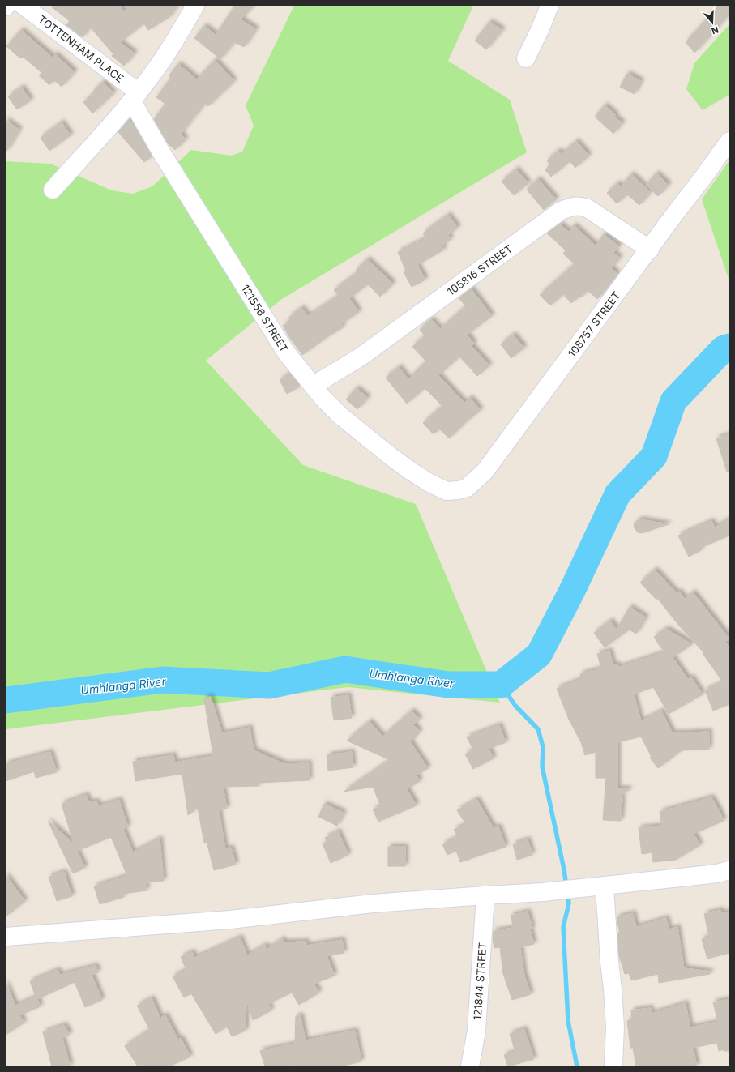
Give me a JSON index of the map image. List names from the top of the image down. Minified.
{"streets":{"street":["TOTTENHAM PLACE","105816 STREET","121556 STREET","108757 STREET","121844 STREET"]},"crossings":[["TOTTENHAM PLACE","121556 STREET"],["105816 STREET","121556 STREET"],["105816 STREET","108757 STREET"],["121556 STREET","108757 STREET"]],"water":["Umhlanga River"],"north":"bottom"}
